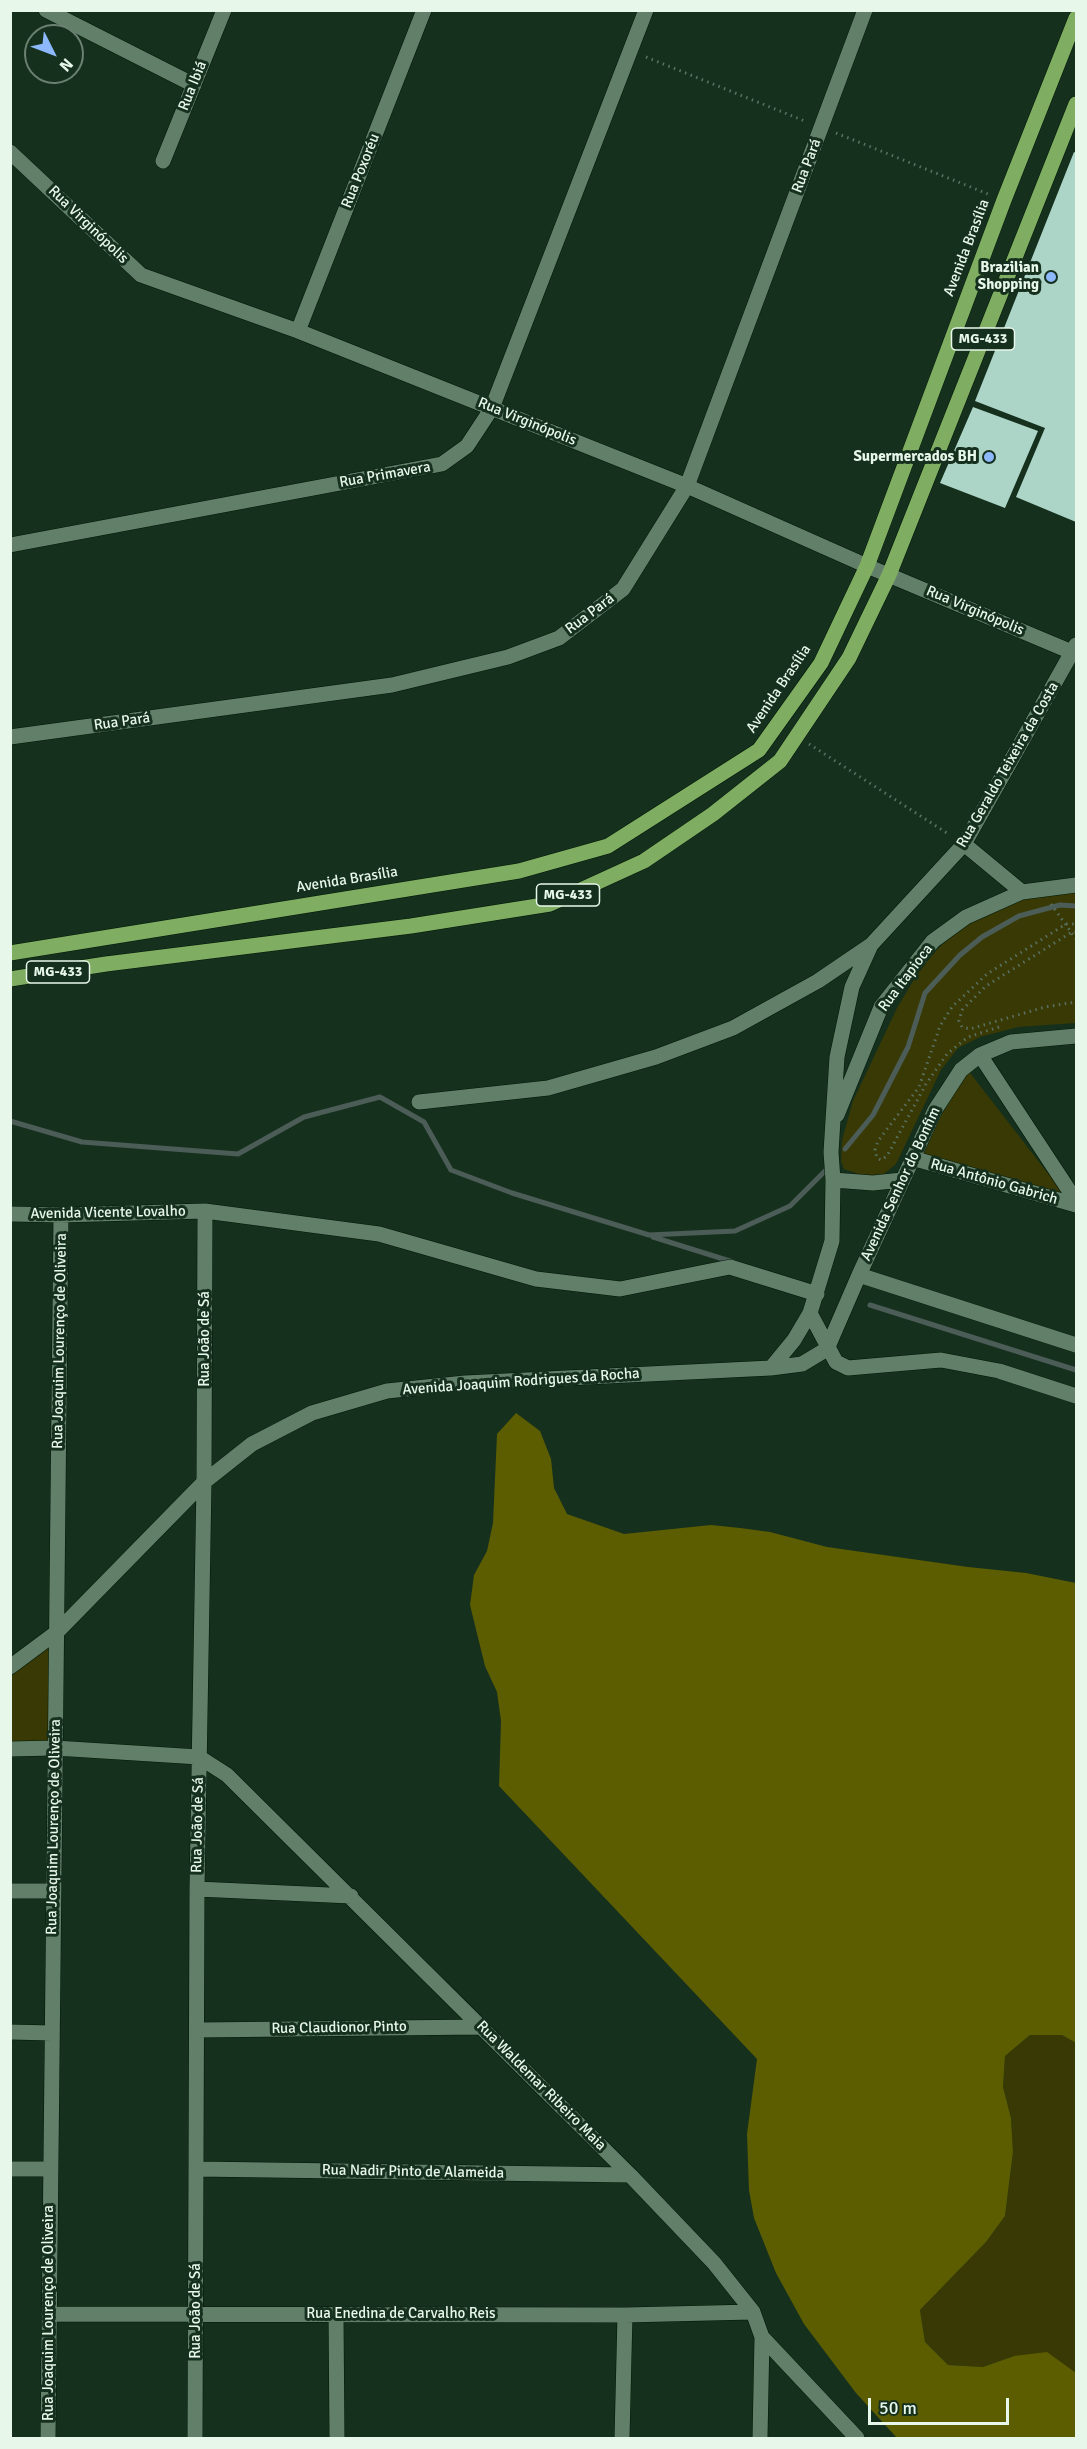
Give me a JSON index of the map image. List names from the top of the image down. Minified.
{"streets":{"main road":["Avenida Brasília","MG-433"],"street":["Rua Ibiá","Rua Pará","Rua Poxoréu","Rua Virginópolis","Rua Primavera","Rua Geraldo Teixeira da Costa","Rua Itapioca","Rua Antônio Gabrich","Avenida Senhor do Bonfim","Avenida Vicente Lovalho","Rua João de Sá","Rua Joaquim Lourenço de Oliveira","Avenida Joaquim Rodrigues da Rocha","Rua Claudionor Pinto","Rua Waldemar Ribeiro Maia","Rua Nadir Pinto de Alameida","Rua Enedina de Carvalho Reis"]},"crossings":[["Rua Pará","Rua Virginópolis"],["Rua Poxoréu","Rua Virginópolis"],["Rua Virginópolis","Avenida Brasília"],["Rua Virginópolis","MG-433"],["Rua Virginópolis","Rua Primavera"],["Rua Virginópolis","Rua Geraldo Teixeira da Costa"],["Rua Antônio Gabrich","Avenida Senhor do Bonfim"],["Avenida Senhor do Bonfim","Avenida Joaquim Rodrigues da Rocha"],["Avenida Vicente Lovalho","Rua João de Sá"],["Avenida Vicente Lovalho","Rua Joaquim Lourenço de Oliveira"],["Rua João de Sá","Avenida Joaquim Rodrigues da Rocha"],["Rua João de Sá","Rua Claudionor Pinto"],["Rua João de Sá","Rua Waldemar Ribeiro Maia"],["Rua João de Sá","Rua Nadir Pinto de Alameida"],["Rua João de Sá","Rua Enedina de Carvalho Reis"],["Rua Joaquim Lourenço de Oliveira","Avenida Joaquim Rodrigues da Rocha"],["Rua Joaquim Lourenço de Oliveira","Rua Enedina de Carvalho Reis"],["Rua Claudionor Pinto","Rua Waldemar Ribeiro Maia"],["Rua Waldemar Ribeiro Maia","Rua Nadir Pinto de Alameida"],["Rua Waldemar Ribeiro Maia","Rua Enedina de Carvalho Reis"]],"places":["Brazilian Shopping","Supermercados BH"],"scale_bar":"50 m","north":"bottom right"}
